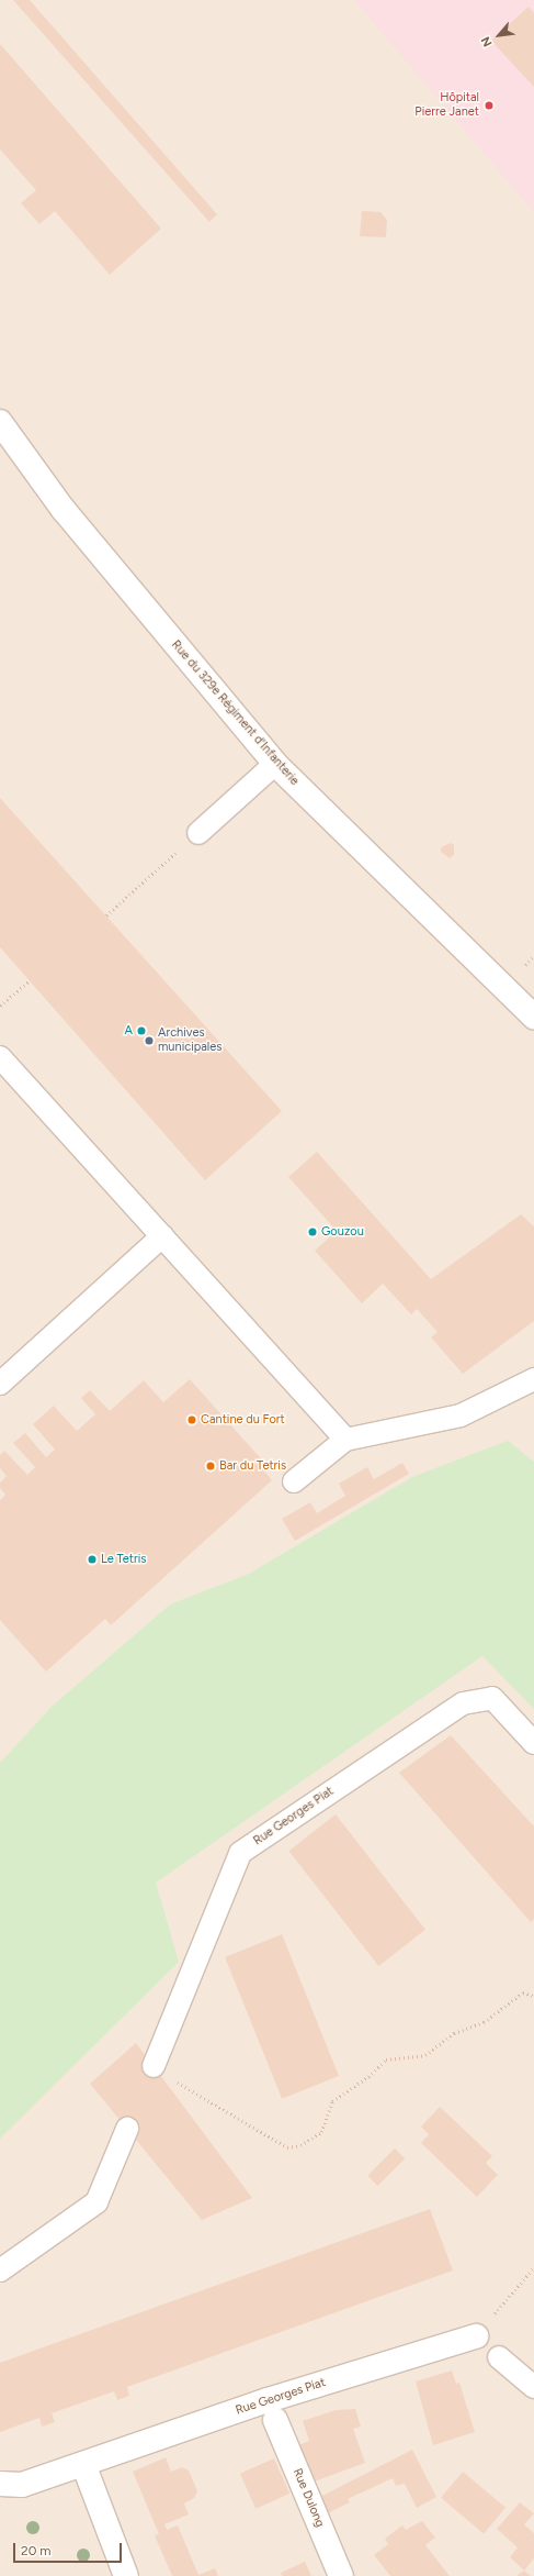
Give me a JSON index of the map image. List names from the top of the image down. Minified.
{"streets":{"street":["Rue du 329e Régiment d'Infanterie","Rue Georges Piat","Rue Dulong"]},"places":["Hôpital Pierre Janet","A","Archives municipales","Gouzou","Cantine du Fort","Bar du Tetris","Le Tetris"],"scale_bar":"20 m","north":"bottom left"}
